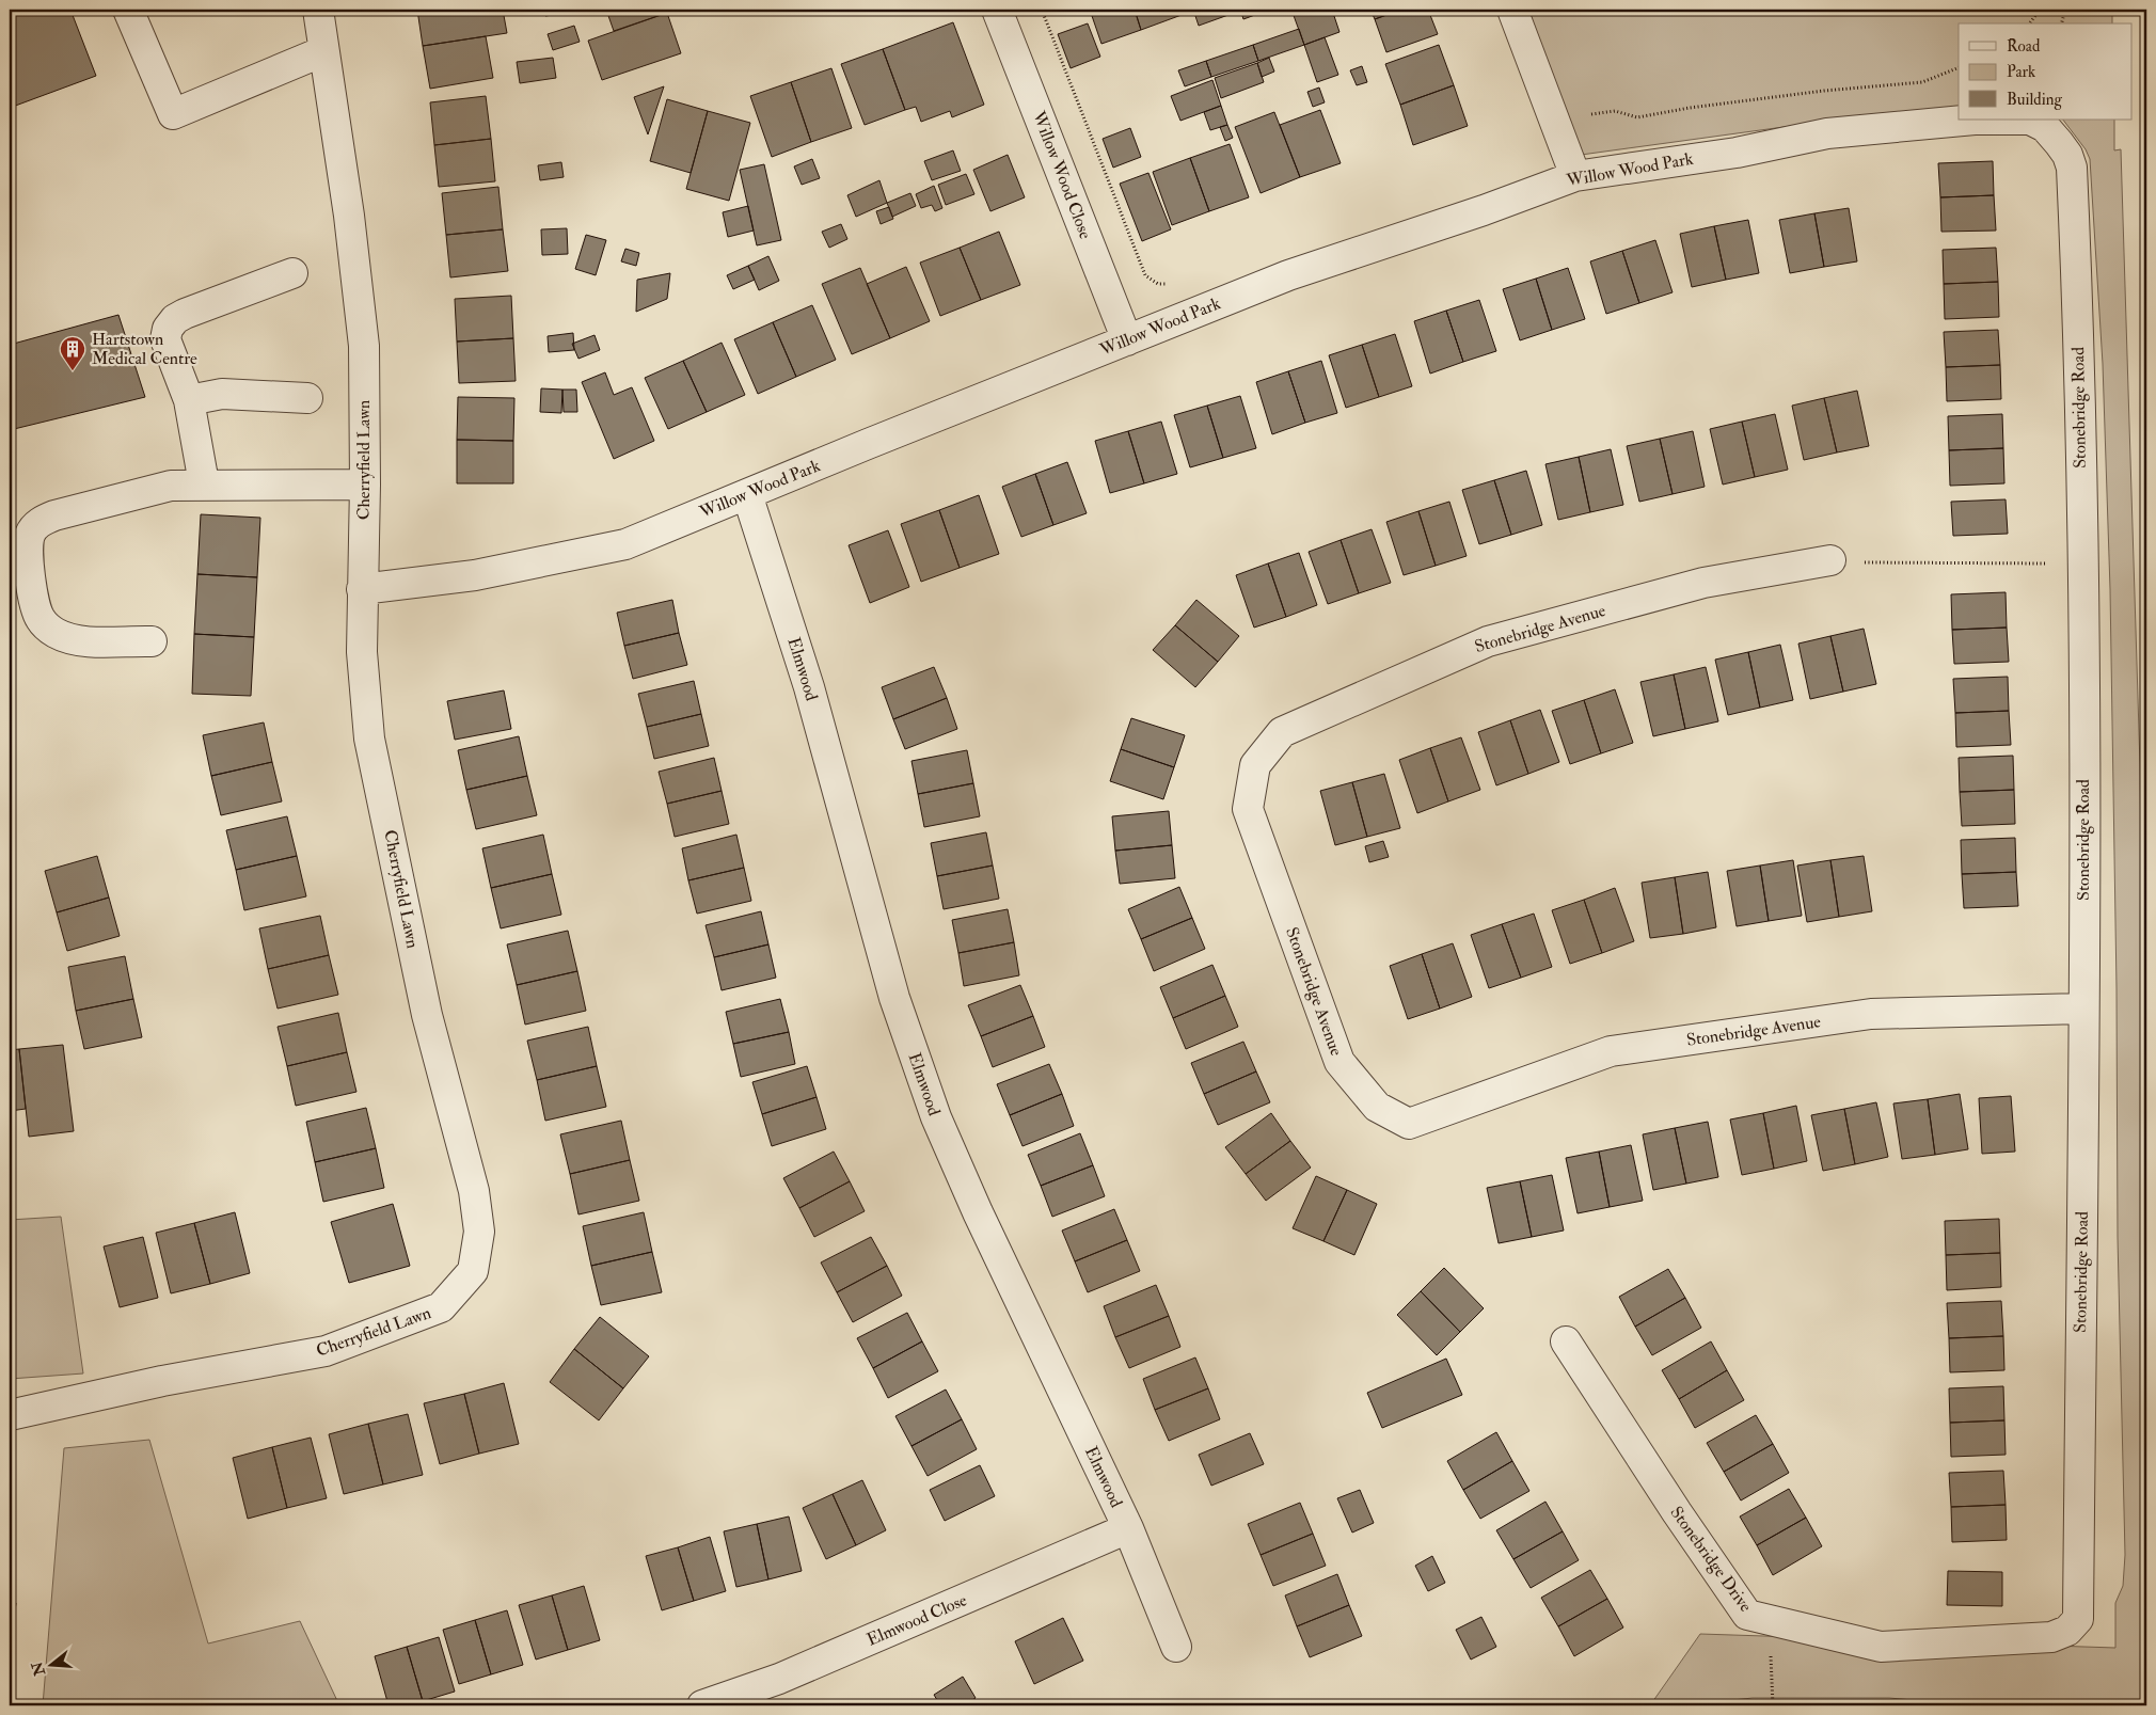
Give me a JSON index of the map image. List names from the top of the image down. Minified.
{"streets":{"street":["Willow Wood Park","Willow Wood Close","Stonebridge Road","Cherryfield Lawn","Stonebridge Avenue","Elmwood","Stonebridge Drive","Elmwood Close"]},"crossings":[["Willow Wood Park","Willow Wood Close"],["Willow Wood Park","Stonebridge Road"],["Willow Wood Park","Cherryfield Lawn"],["Willow Wood Park","Elmwood"],["Stonebridge Road","Stonebridge Avenue"],["Stonebridge Road","Stonebridge Drive"],["Elmwood","Elmwood Close"]],"places":{"building":["Hartstown Medical Centre"]},"legend":["Road","Park","Building"],"north":"left"}
